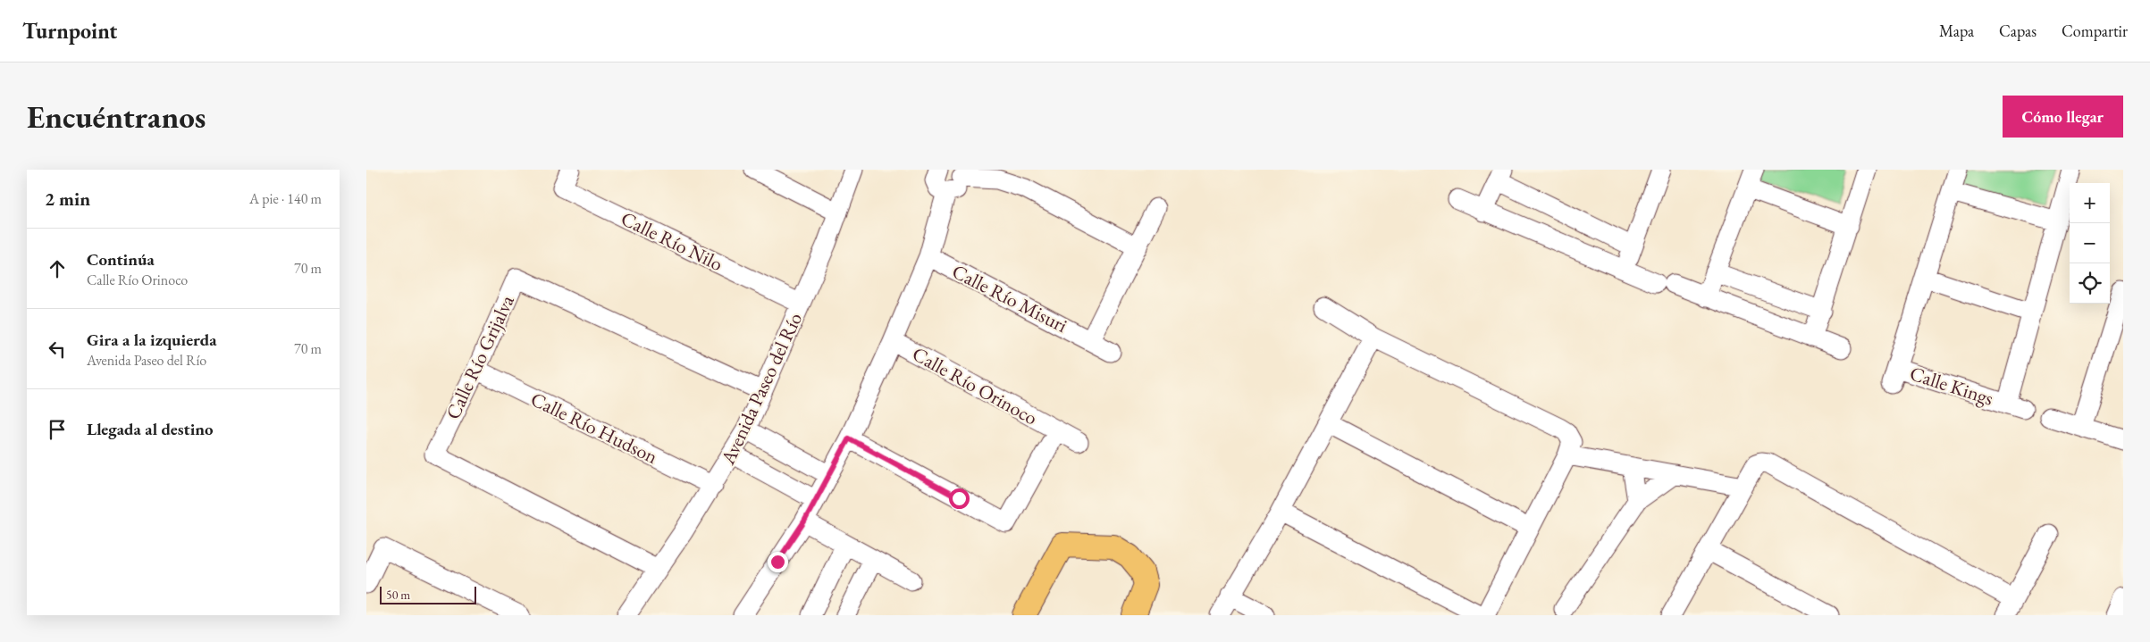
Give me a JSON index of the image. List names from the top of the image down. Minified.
{"streets":{"street":["Calle Río Nilo","Calle Río Misuri","Calle Río Grijalva","Calle Río Orinoco","Calle Kings","Avenida Paseo del Río","Calle Río Hudson"]},"crossings":[["Calle Río Nilo","Avenida Paseo del Río"],["Calle Río Grijalva","Avenida Paseo del Río"],["Calle Río Grijalva","Calle Río Hudson"],["Avenida Paseo del Río","Calle Río Hudson"]],"scale_bar":"50 m","page":{"header":"Turnpoint","nav":["Mapa","Capas","Compartir"],"buttons":"Cómo llegar","title":"Encuéntranos","heading":["2 min","A pie · 140 m"],"map_buttons":["+","−"],"list":[["Continúa","Calle Río Orinoco","70 m"],["Gira a la izquierda","Avenida Paseo del Río","70 m"],"Llegada al destino"],"scale":"50 m"}}
